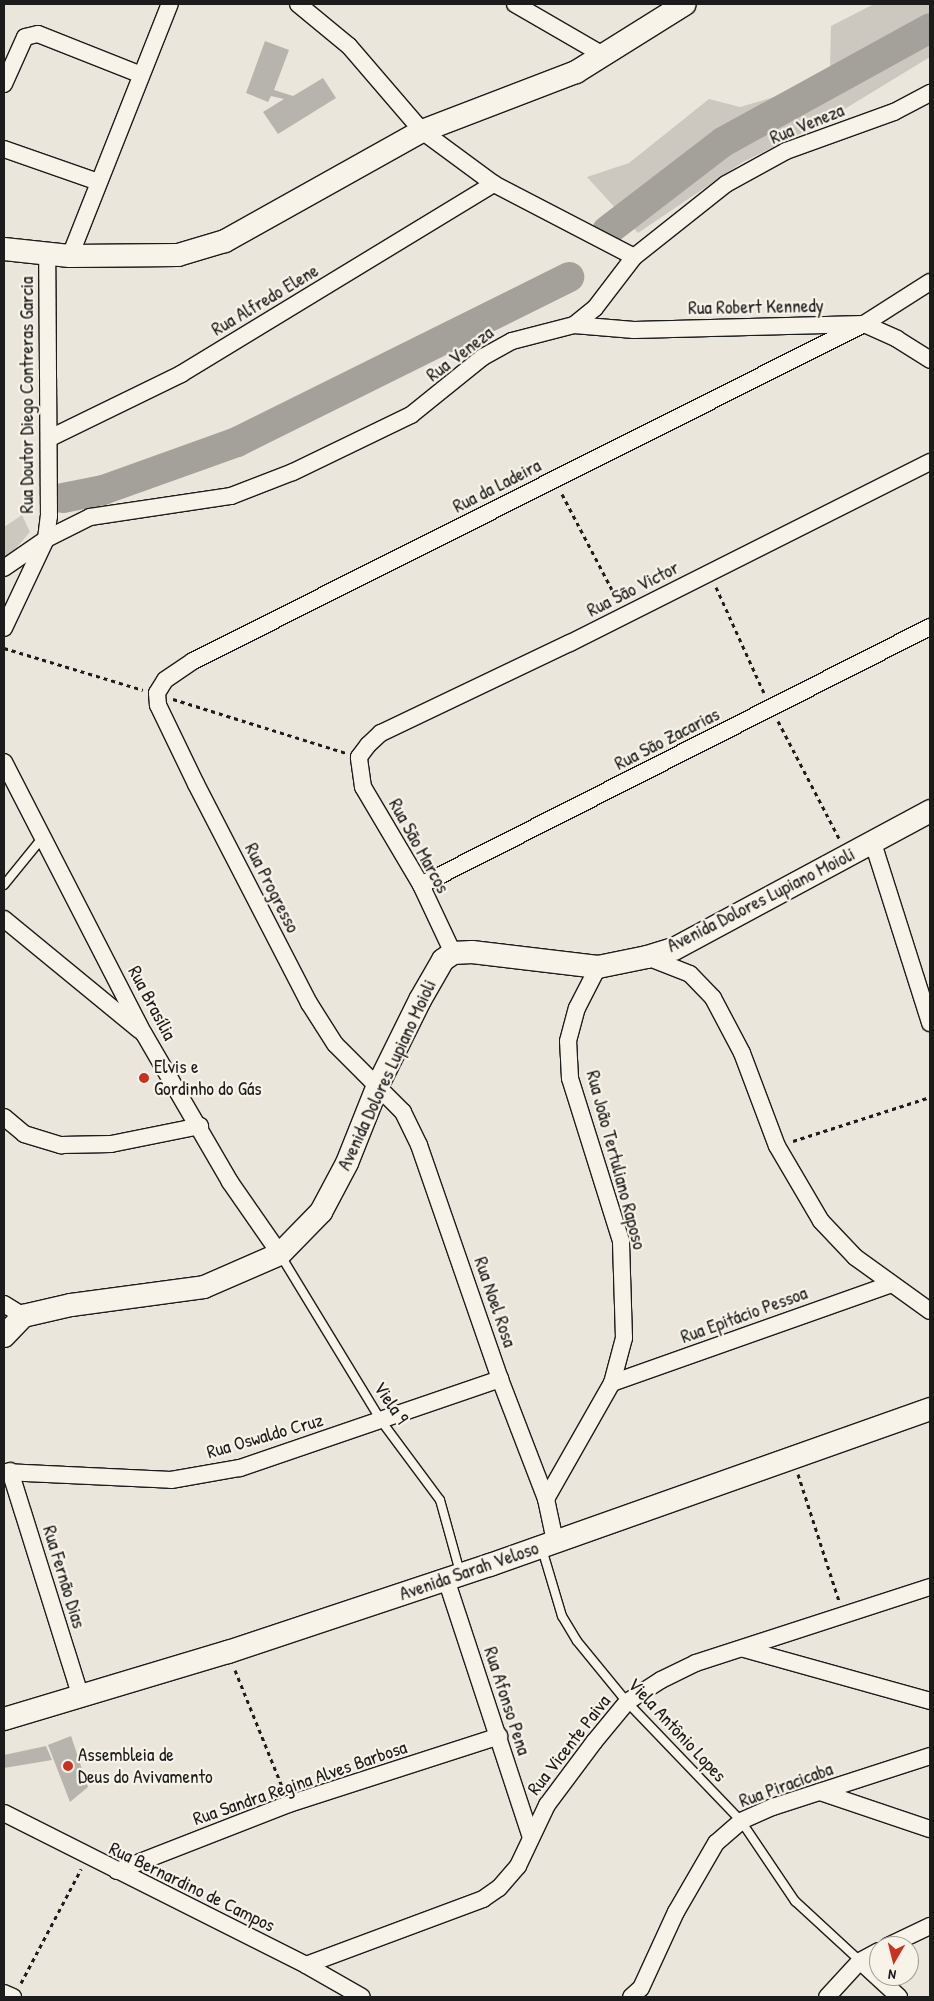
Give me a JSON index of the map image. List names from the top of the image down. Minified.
{"streets":{"main road":["Avenida Dolores Lupiano Moioli","Avenida Sarah Veloso"],"street":["Rua Veneza","Rua Alfredo Elene","Rua Robert Kennedy","Rua Doutor Diego Contreras Garcia","Rua da Ladeira","Rua São Victor","Rua São Zacarias","Rua São Marcos","Rua Progresso","Rua Brasília","Rua João Tertuliano Raposo","Rua Noel Rosa","Rua Epitácio Pessoa","Rua Oswaldo Cruz","Rua Fernão Dias","Rua Afonso Pena","Rua Vicente Paiva","Rua Sandra Regina Alves Barbosa","Rua Piracicaba","Rua Bernardino de Campos"],"lane":["Viela 9","Viela Antônio Lopes"]},"crossings":[["Rua Veneza","Rua Robert Kennedy"],["Rua Veneza","Rua Doutor Diego Contreras Garcia"],["Rua Alfredo Elene","Rua Doutor Diego Contreras Garcia"],["Rua Robert Kennedy","Rua da Ladeira"],["Rua da Ladeira","Rua Progresso"],["Rua São Victor","Rua São Marcos"],["Rua São Zacarias","Rua São Marcos"],["Rua São Marcos","Avenida Dolores Lupiano Moioli"],["Rua Progresso","Avenida Dolores Lupiano Moioli"],["Rua Progresso","Rua Noel Rosa"],["Avenida Dolores Lupiano Moioli","Rua Brasília"],["Avenida Dolores Lupiano Moioli","Rua João Tertuliano Raposo"],["Avenida Dolores Lupiano Moioli","Rua Noel Rosa"],["Avenida Dolores Lupiano Moioli","Viela 9"],["Rua Brasília","Viela 9"],["Rua João Tertuliano Raposo","Rua Noel Rosa"],["Rua João Tertuliano Raposo","Rua Epitácio Pessoa"],["Rua Noel Rosa","Rua Oswaldo Cruz"],["Rua Noel Rosa","Avenida Sarah Veloso"],["Rua Noel Rosa","Viela Antônio Lopes"],["Viela 9","Rua Oswaldo Cruz"],["Viela 9","Avenida Sarah Veloso"],["Viela 9","Rua Afonso Pena"],["Rua Oswaldo Cruz","Rua Fernão Dias"],["Avenida Sarah Veloso","Rua Fernão Dias"],["Avenida Sarah Veloso","Rua Afonso Pena"],["Avenida Sarah Veloso","Viela Antônio Lopes"],["Rua Afonso Pena","Rua Vicente Paiva"],["Rua Afonso Pena","Rua Sandra Regina Alves Barbosa"],["Viela Antônio Lopes","Rua Vicente Paiva"],["Viela Antônio Lopes","Rua Piracicaba"],["Rua Vicente Paiva","Rua Bernardino de Campos"],["Rua Sandra Regina Alves Barbosa","Rua Bernardino de Campos"]],"places":["Elvis e Gordinho do Gás","Assembleia de Deus do Avivamento"],"north":"bottom"}
